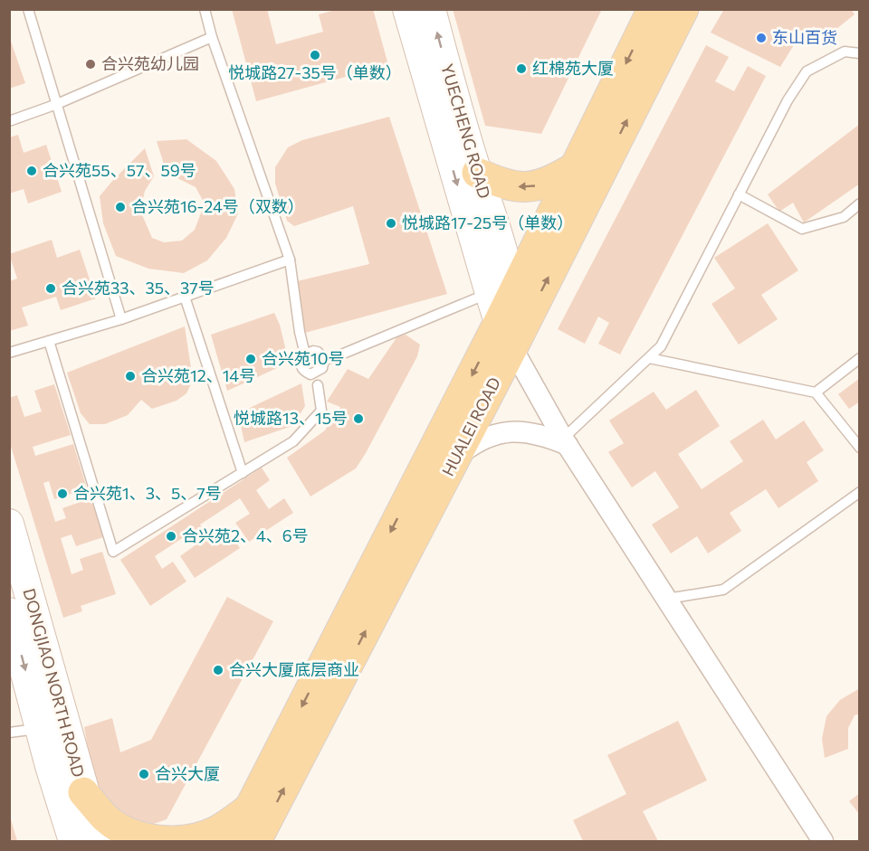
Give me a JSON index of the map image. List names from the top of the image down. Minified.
{"streets":{"main road":["HUALEI ROAD"],"street":["YUECHENG ROAD","DONGJIAO NORTH ROAD"]},"crossings":[["YUECHENG ROAD","HUALEI ROAD"]],"places":["东山百货","悦城路27-35号（单数）","合兴苑幼儿园","红棉苑大厦","合兴苑55、57、59号","合兴苑16-24号（双数）","悦城路17-25号（单数）","合兴苑33、35、37号","合兴苑10号","合兴苑12、14号","悦城路13、15号","合兴苑1、3、5、7号","合兴苑2、4、6号","合兴大厦底层商业","合兴大厦"]}
